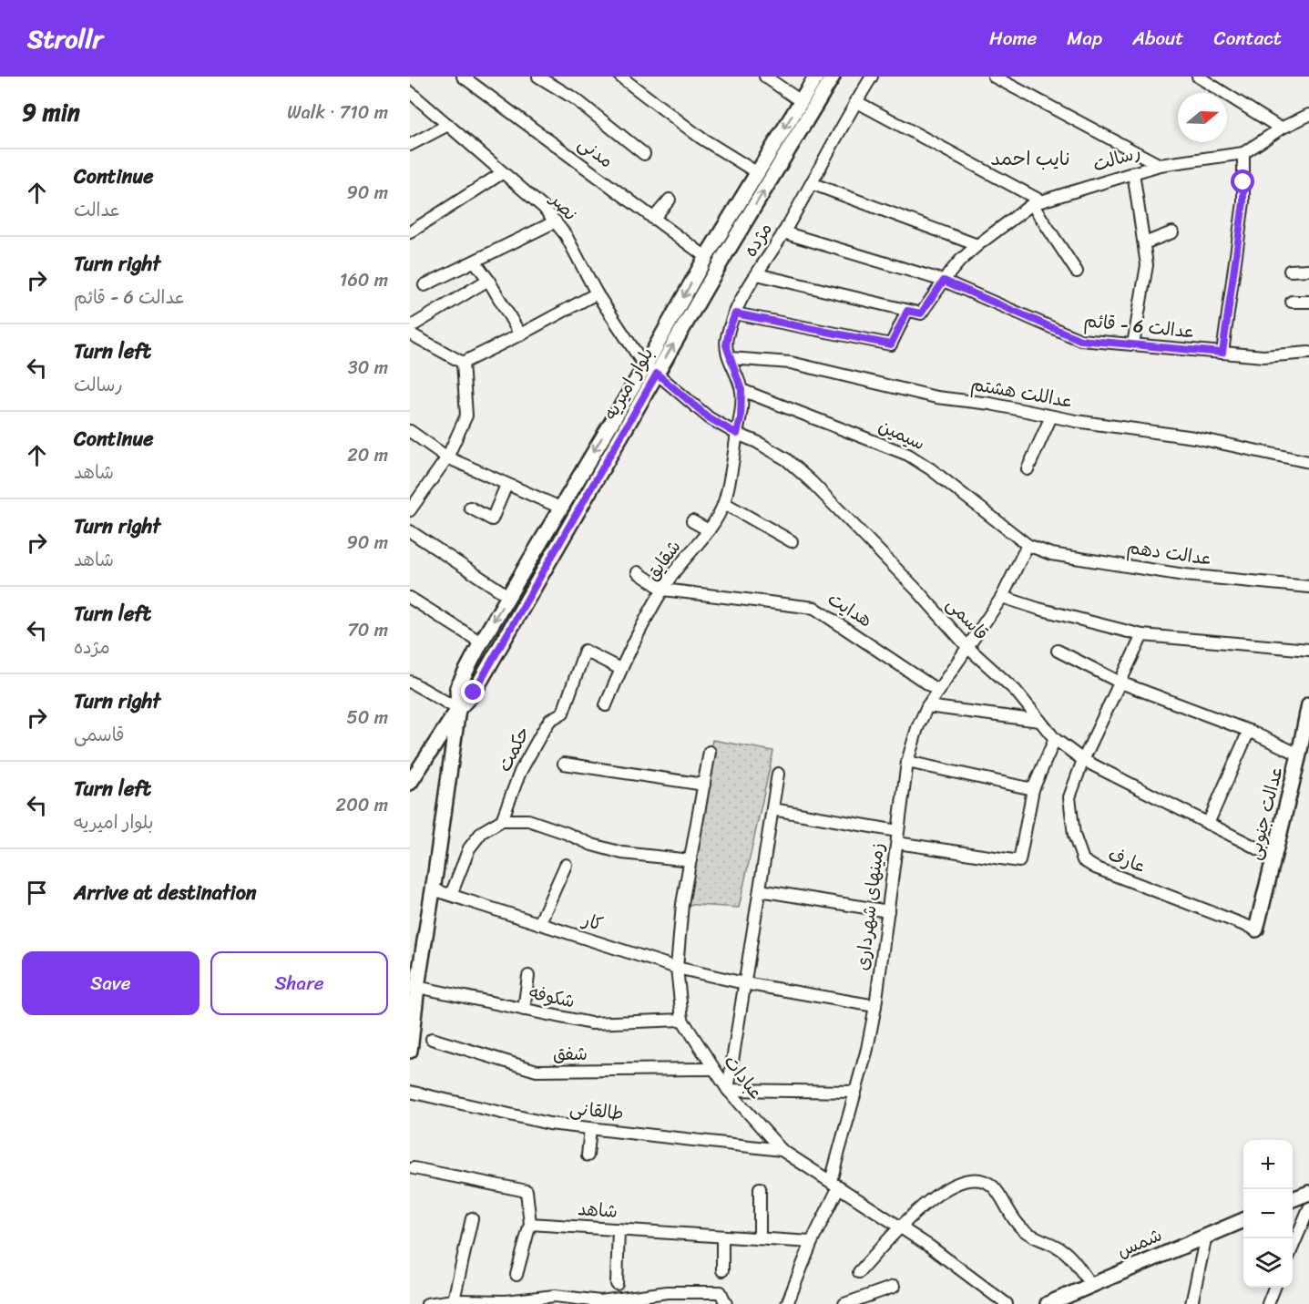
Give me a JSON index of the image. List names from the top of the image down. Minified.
{"streets":{"street":["مدنی","رسالت","نصر","مژده","عدالت 6 - قائم","بلوار امیریه","عداللت هشتم","سیمین","عدالت دهم","شقایق","هدایت","قاسمی","حکمت","عدالت جنوبی","عارف","زمینهای شهرداری","کار","شکوفه","شفق","عبادات","طالقانی","شاهد","شمس"]},"crossings":[["مدنی","بلوار امیریه"],["رسالت","عدالت 6 - قائم"],["نصر","بلوار امیریه"],["نصر","قاسمی"],["مژده","عدالت 6 - قائم"],["مژده","عداللت هشتم"],["مژده","سیمین"],["مژده","شقایق"],["مژده","قاسمی"],["بلوار امیریه","قاسمی"],["بلوار امیریه","کار"],["بلوار امیریه","شکوفه"],["سیمین","عدالت دهم"],["سیمین","زمینهای شهرداری"],["عدالت دهم","زمینهای شهرداری"],["شقایق","هدایت"],["شقایق","قاسمی"],["شقایق","حکمت"],["هدایت","زمینهای شهرداری"],["قاسمی","عدالت جنوبی"],["قاسمی","عارف"],["قاسمی","زمینهای شهرداری"],["عدالت جنوبی","عارف"],["زمینهای شهرداری","کار"],["زمینهای شهرداری","عبادات"],["کار","عبادات"],["شکوفه","عبادات"],["شفق","عبادات"],["عبادات","طالقانی"]],"districts":["نایب احمد"],"north":"right","page":{"header":"Strollr","nav":["Home","Map","About","Contact"],"heading":["9 min","Walk · 710 m"],"list":[["Continue","عدالت","90 m"],["Turn right","عدالت 6 - قائم","160 m"],["Turn left","رسالت","30 m"],["Continue","شاهد","20 m"],["Turn right","شاهد","90 m"],["Turn left","مژده","70 m"],["Turn right","قاسمی","50 m"],["Turn left","بلوار امیریه","200 m"],"Arrive at destination"],"buttons":["Save","Share"],"map_buttons":["+","−"]}}
